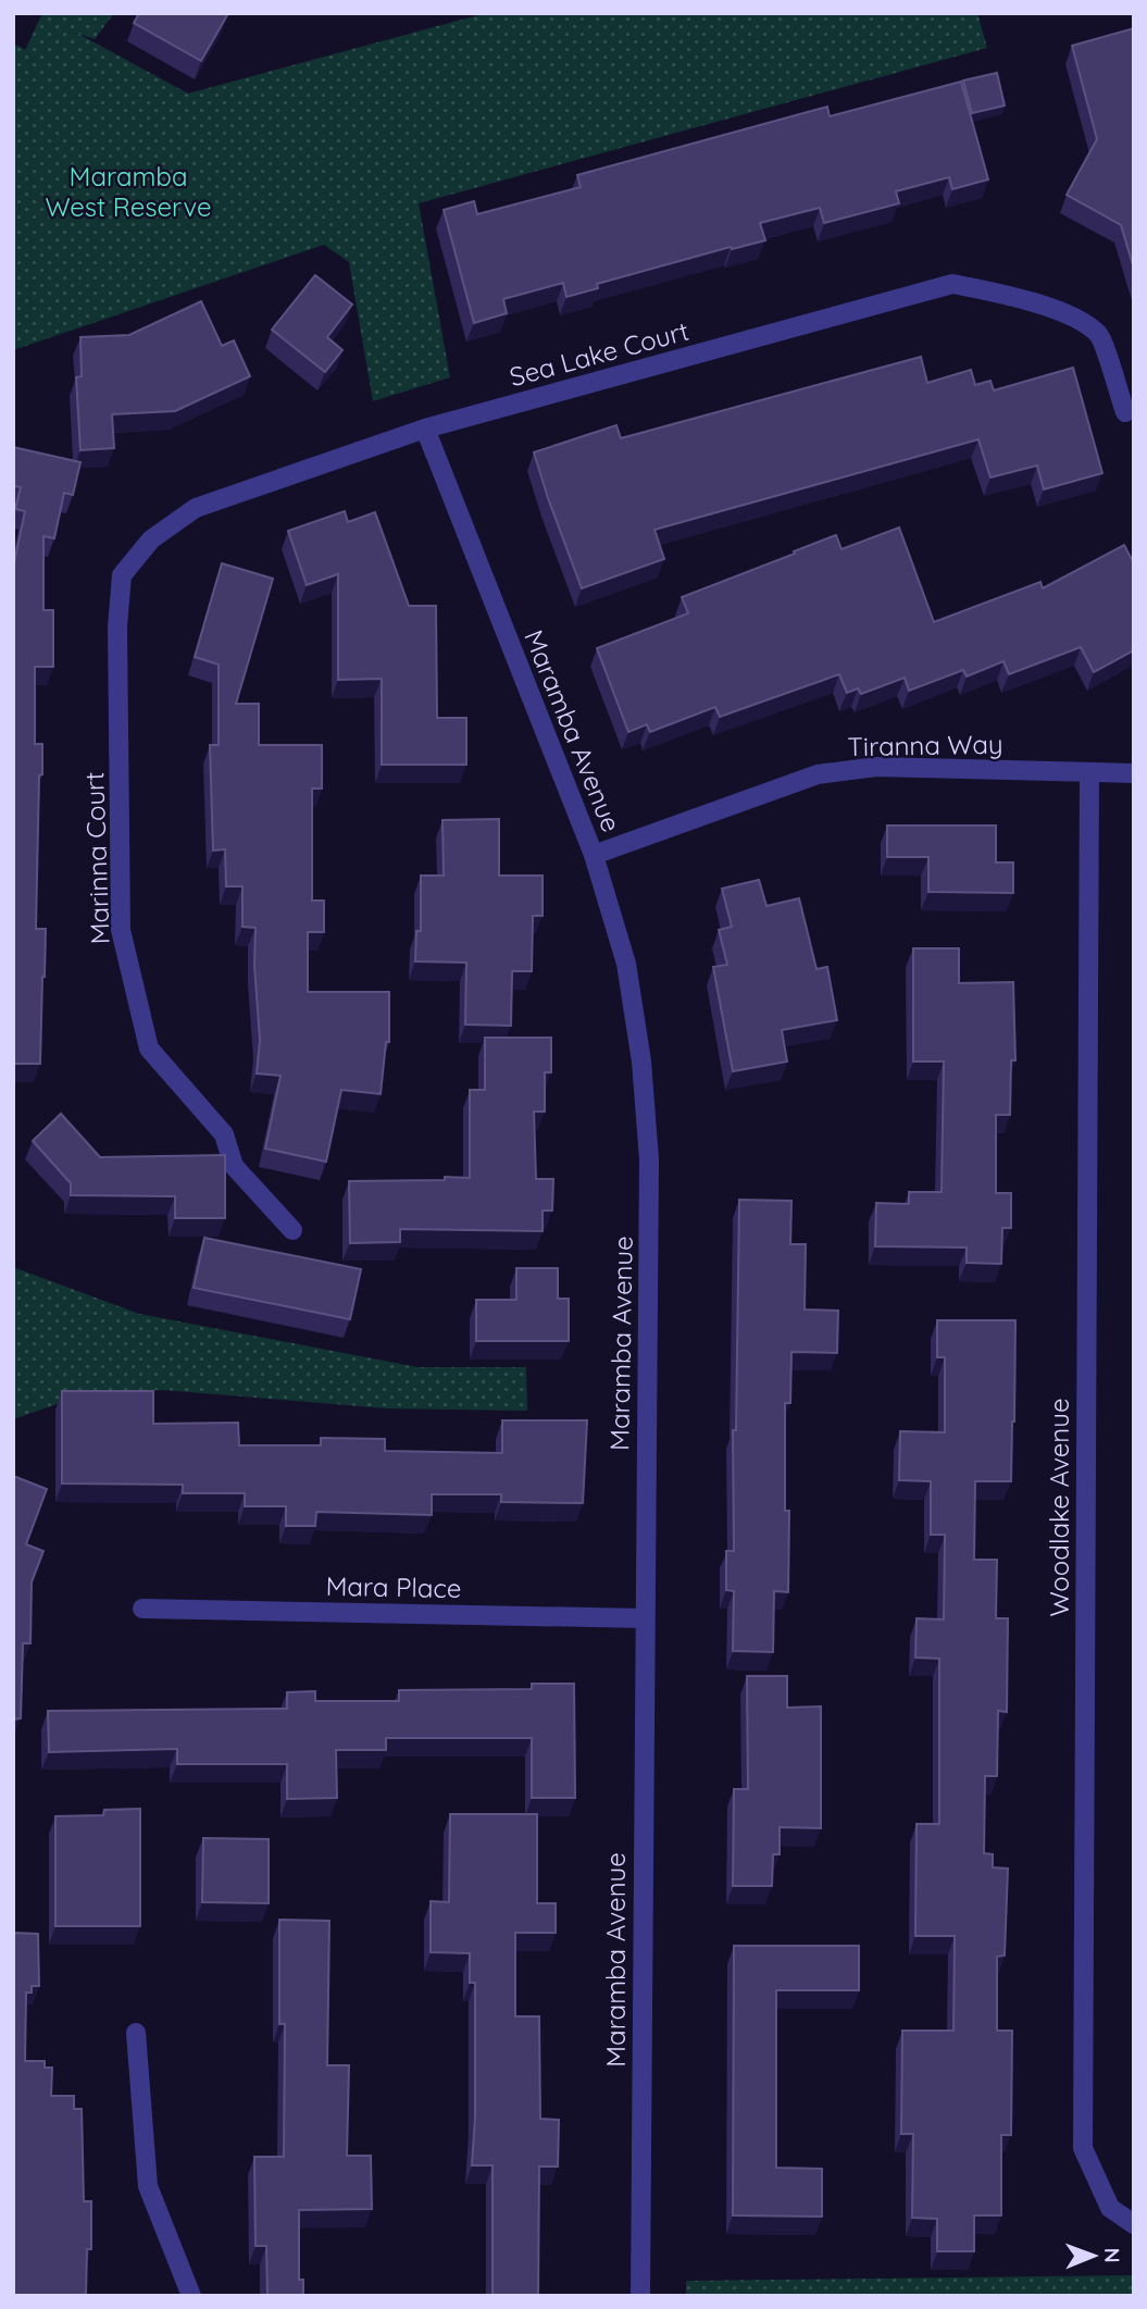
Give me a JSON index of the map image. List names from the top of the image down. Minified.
{"streets":{"street":["Sea Lake Court","Maramba Avenue","Tiranna Way","Marinna Court","Woodlake Avenue","Mara Place"]},"crossings":[["Sea Lake Court","Maramba Avenue"],["Sea Lake Court","Marinna Court"],["Maramba Avenue","Tiranna Way"],["Maramba Avenue","Mara Place"],["Tiranna Way","Woodlake Avenue"]],"parks":["Maramba West Reserve"],"north":"right"}
